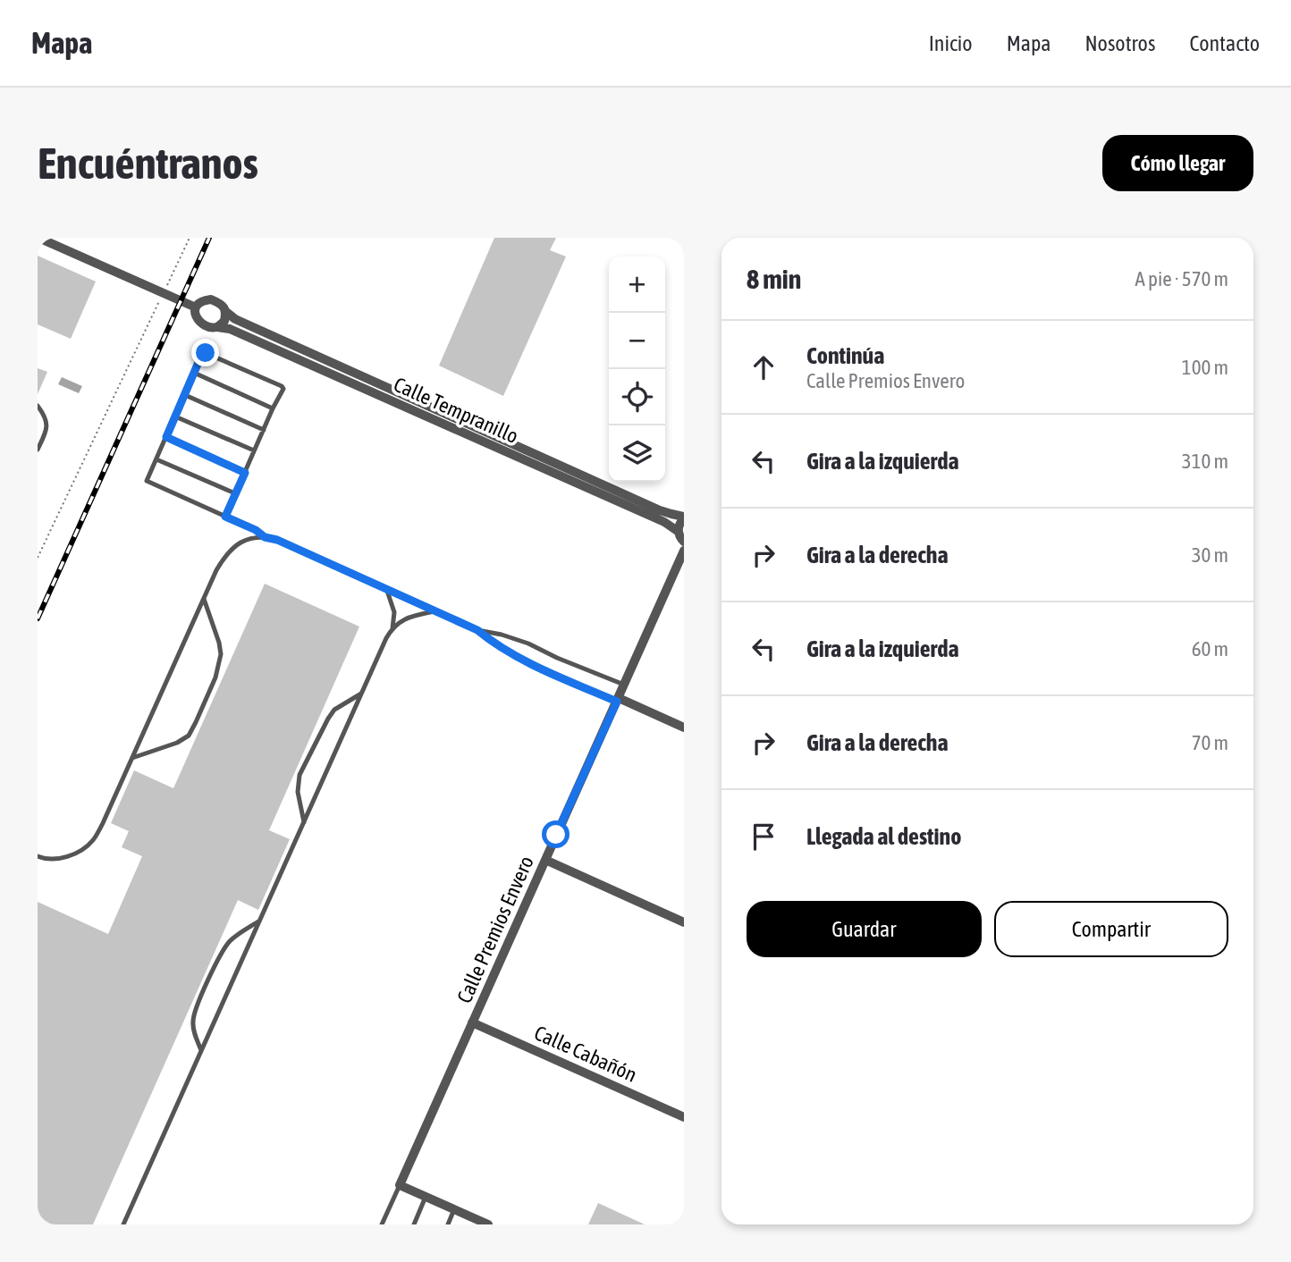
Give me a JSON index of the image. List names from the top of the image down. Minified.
{"streets":{"street":["Calle Tempranillo","Calle Premios Envero","Calle Cabañón"]},"crossings":[["Calle Premios Envero","Calle Cabañón"]],"page":{"header":"Mapa","nav":["Inicio","Mapa","Nosotros","Contacto"],"buttons":["Cómo llegar",["Guardar","Compartir"]],"title":"Encuéntranos","heading":["8 min","A pie · 570 m"],"map_buttons":["+","−"],"list":[["Continúa","Calle Premios Envero","100 m"],["Gira a la izquierda","310 m"],["Gira a la derecha","30 m"],["Gira a la izquierda","60 m"],["Gira a la derecha","70 m"],"Llegada al destino"]}}
